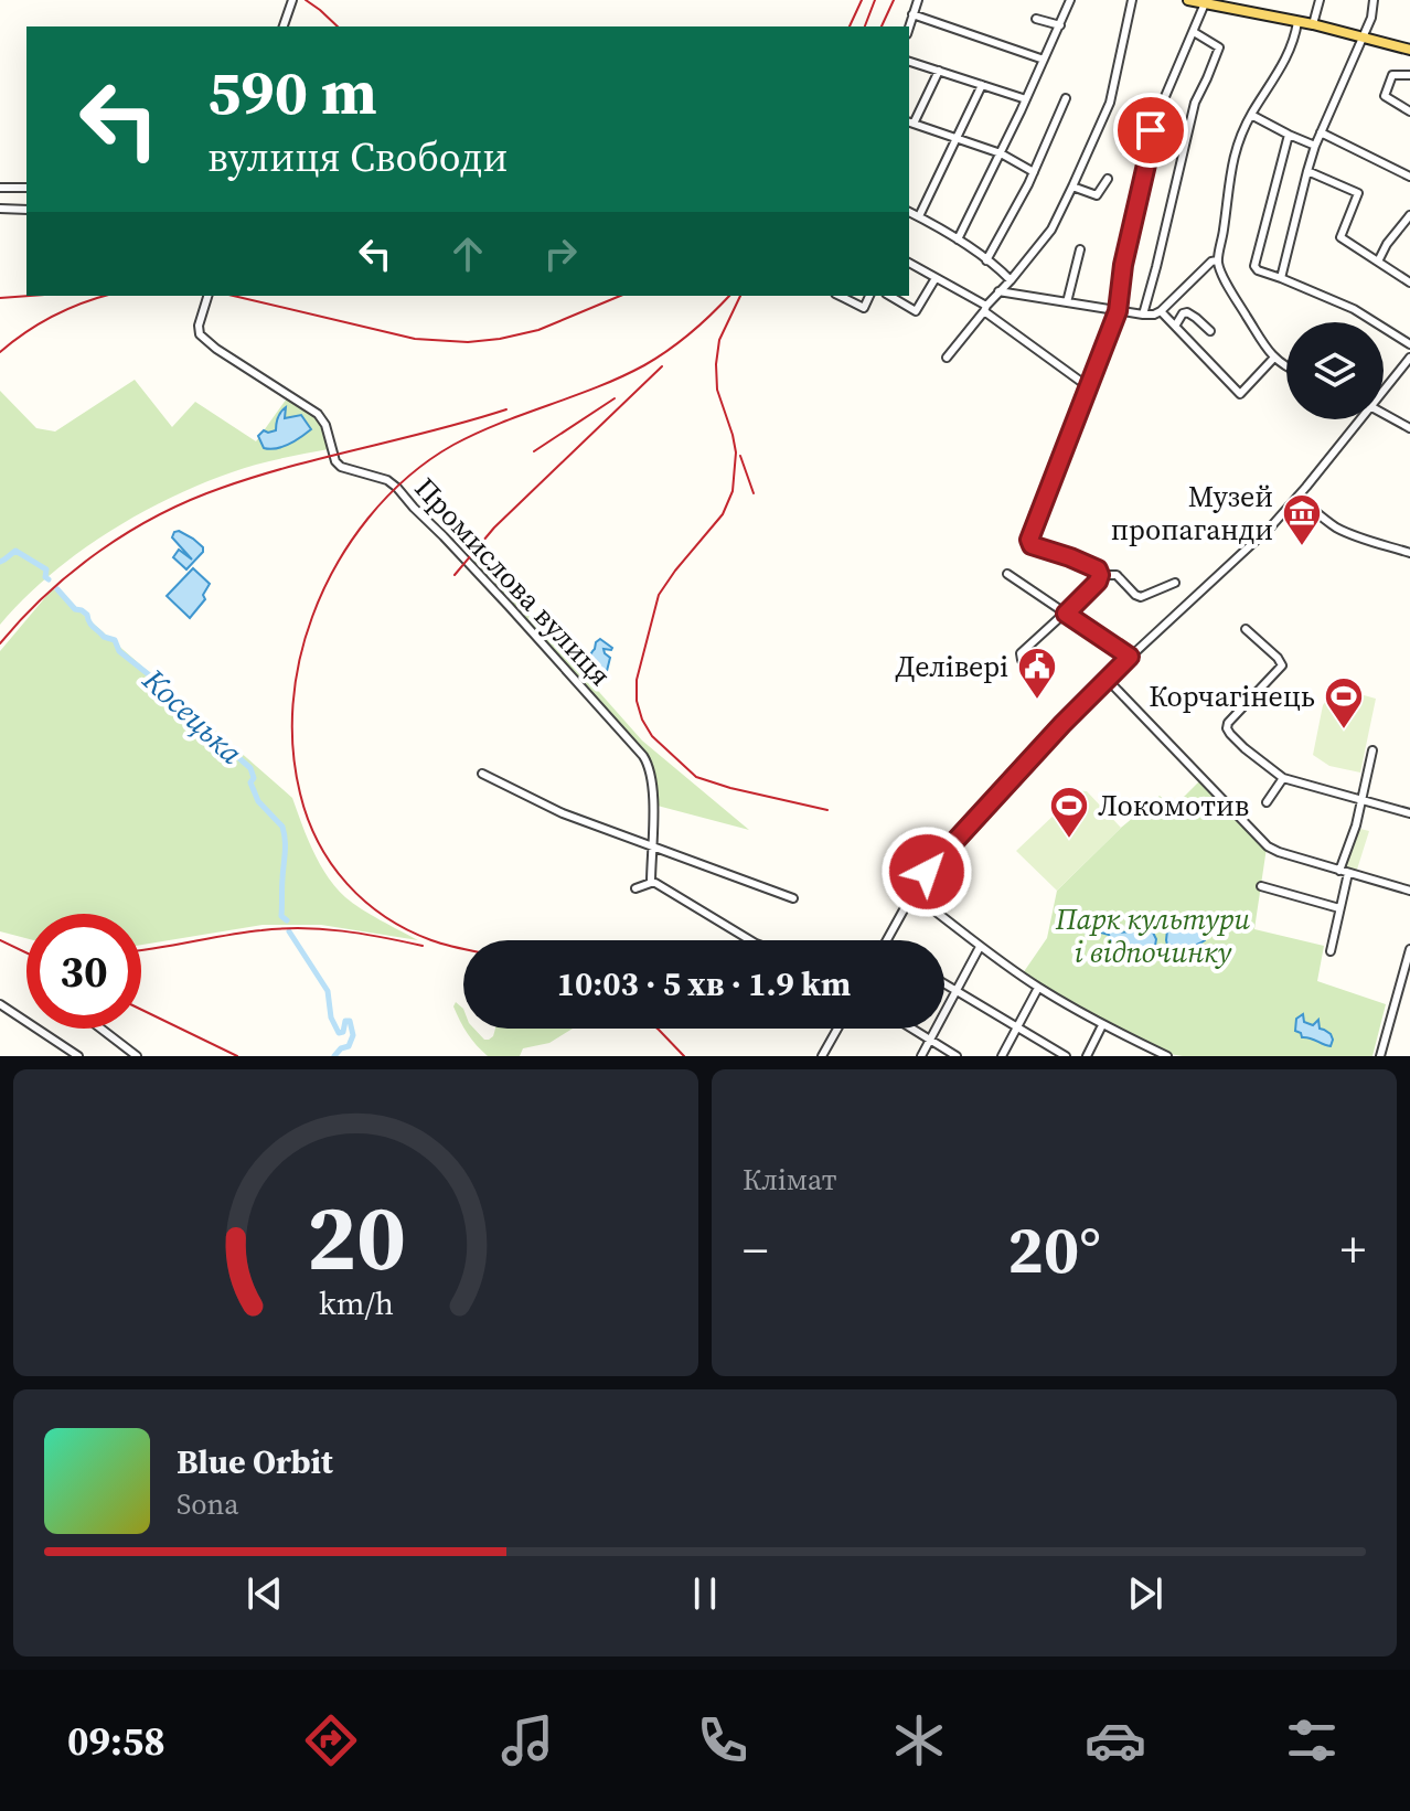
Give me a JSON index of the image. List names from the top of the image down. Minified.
{"streets":{"street":["Промислова вулиця"]},"water":["Косецька"],"parks":["Парк культури і відпочинку"],"places":{"museum":["Музей пропаганди"],"public building":["Делівері"],"sports":["Корчагінець","Локомотив"]},"page":{"turn":["590 m","вулиця Свободи"],"limit":"30","trip":"10:03 · 5 хв · 1.9 km","tile":"Клімат","heat":["−","20°","+"],"song":["Blue Orbit","Sona"],"tabs":"09:58","gauge":["20","km/h"]}}
